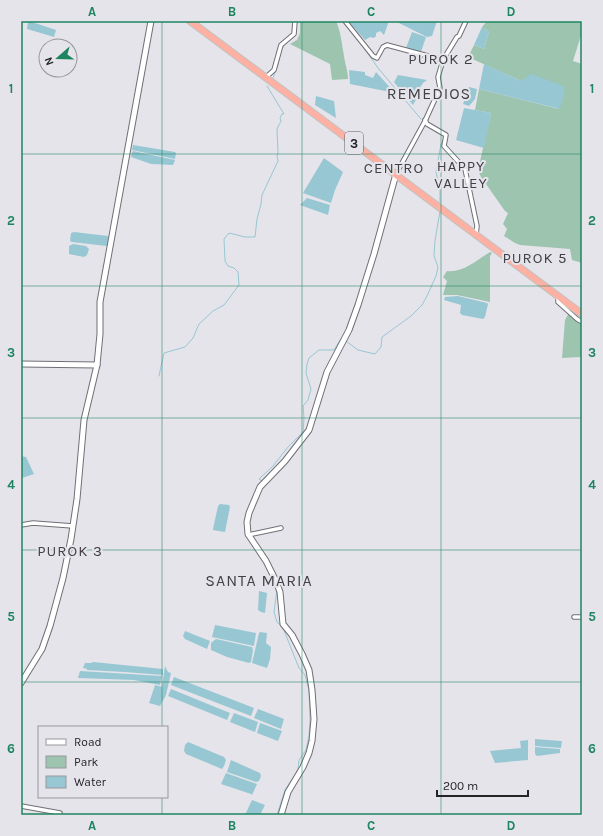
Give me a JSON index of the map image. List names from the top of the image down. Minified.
{"streets":{"highway":["3"]},"districts":["PUROK 2","REMEDIOS","HAPPY VALLEY","CENTRO","PUROK 5","PUROK 3","SANTA MARIA"],"legend":["Road","Park","Water"],"scale_bar":"200 m","north":"left","grid":{"columns":["A","B","C","D"],"rows":["1","2","3","4","5","6"]}}
